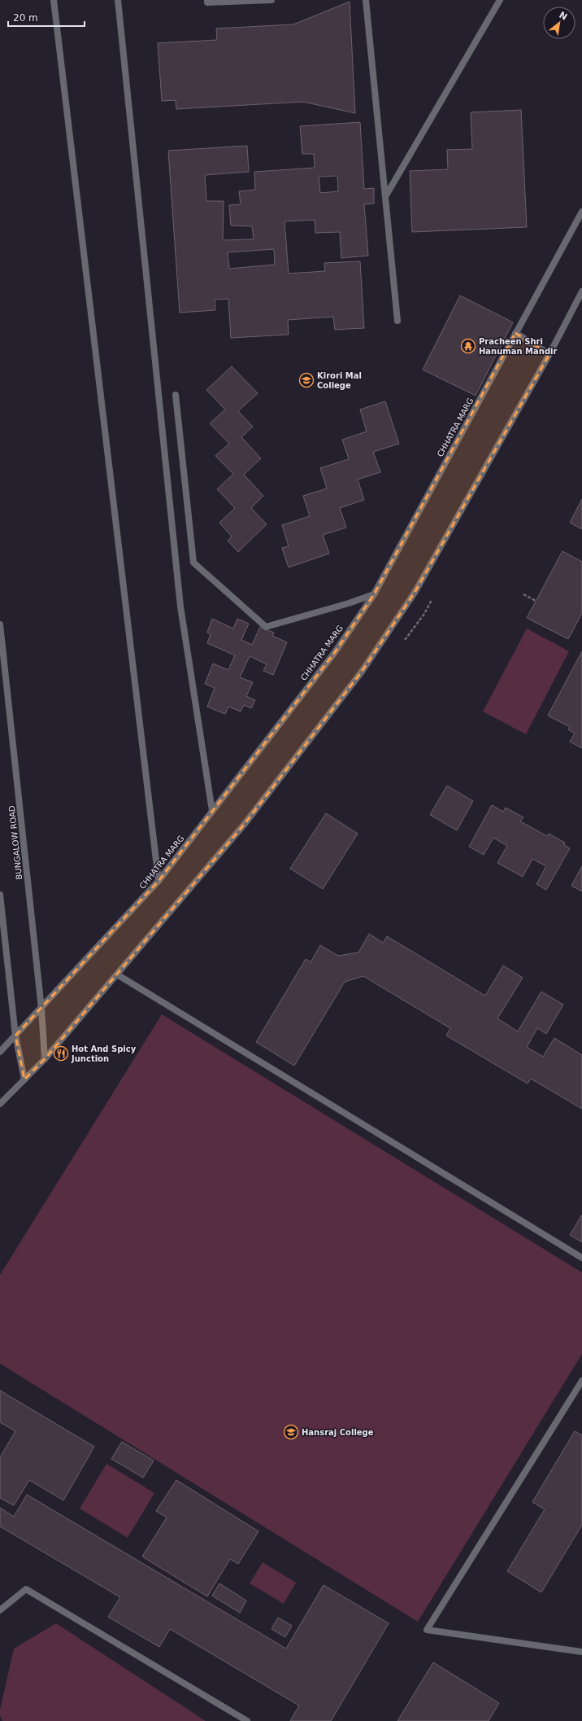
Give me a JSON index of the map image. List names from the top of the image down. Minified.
{"streets":{"street":["CHHATRA MARG","BUNGALOW ROAD"]},"crossings":[["CHHATRA MARG","BUNGALOW ROAD"]],"places":{"temple":["Pracheen Shri Hanuman Mandir"],"school or university":["Kirori Mal College","Hansraj College"],"restaurant":["Hot And Spicy Junction"]},"scale_bar":"20 m","north":"top right"}
